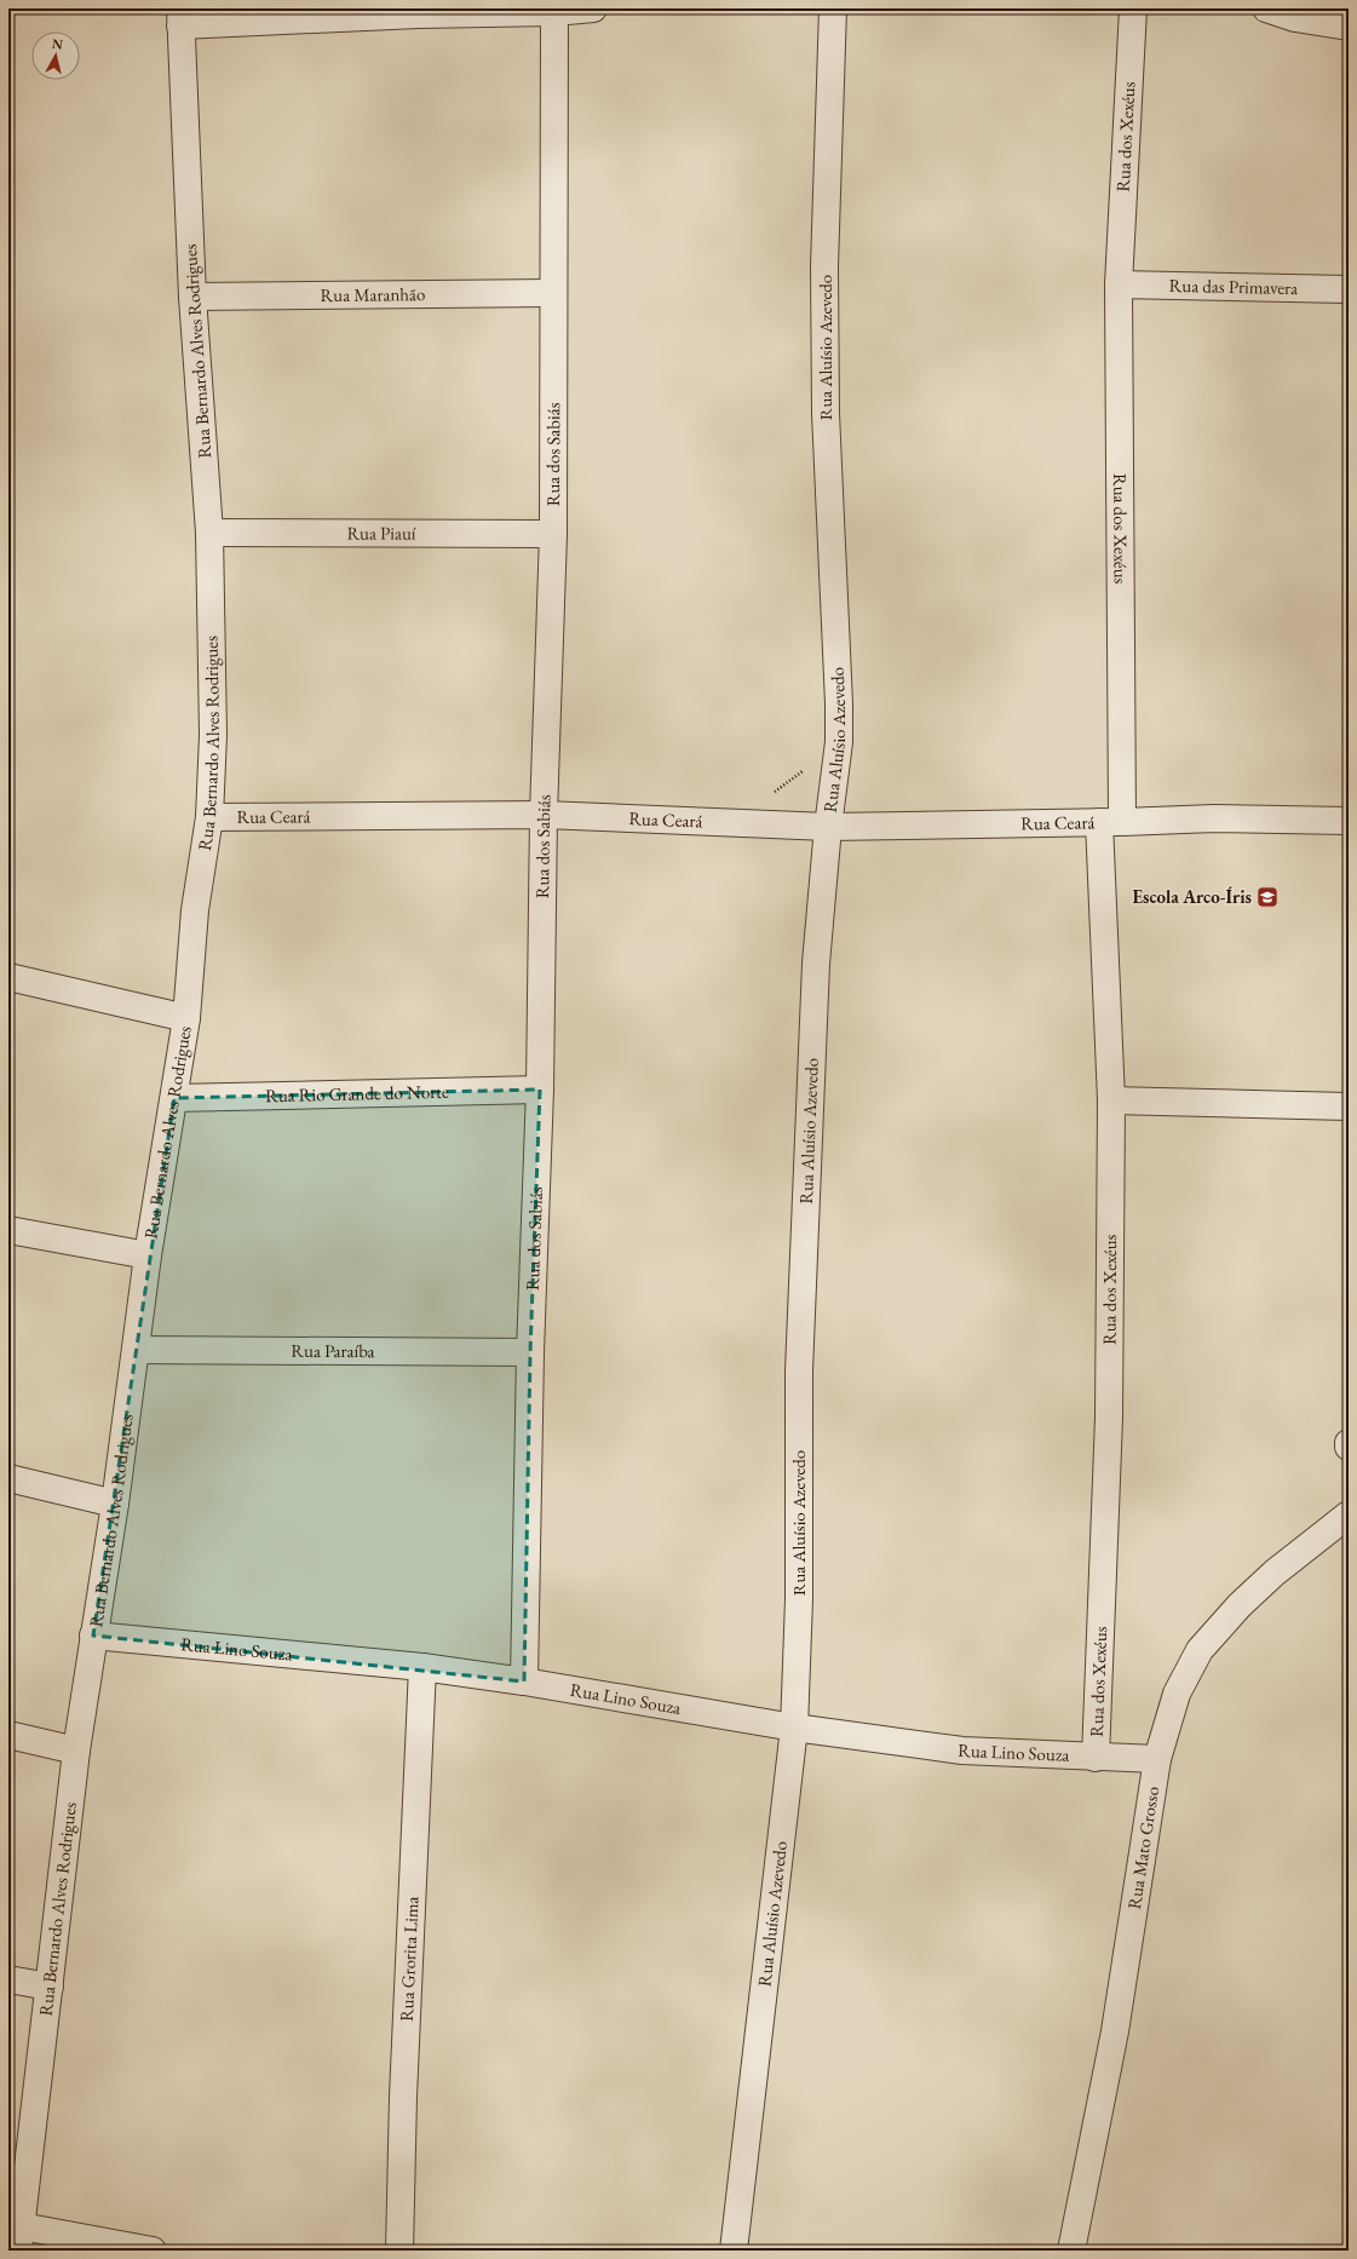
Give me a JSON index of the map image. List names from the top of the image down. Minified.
{"streets":{"street":["Rua dos Xexéus","Rua das Primavera","Rua Maranhão","Rua Aluísio Azevedo","Rua Bernardo Alves Rodrigues","Rua dos Sabiás","Rua Piauí","Rua Ceará","Rua Rio Grande do Norte","Rua Paraíba","Rua Lino Souza","Rua Mato Grosso","Rua Grorita Lima"]},"crossings":[["Rua dos Xexéus","Rua das Primavera"],["Rua dos Xexéus","Rua Ceará"],["Rua dos Xexéus","Rua Lino Souza"],["Rua Maranhão","Rua Bernardo Alves Rodrigues"],["Rua Maranhão","Rua dos Sabiás"],["Rua Aluísio Azevedo","Rua Ceará"],["Rua Aluísio Azevedo","Rua Lino Souza"],["Rua Bernardo Alves Rodrigues","Rua Piauí"],["Rua Bernardo Alves Rodrigues","Rua Ceará"],["Rua Bernardo Alves Rodrigues","Rua Rio Grande do Norte"],["Rua Bernardo Alves Rodrigues","Rua Paraíba"],["Rua Bernardo Alves Rodrigues","Rua Lino Souza"],["Rua dos Sabiás","Rua Piauí"],["Rua dos Sabiás","Rua Ceará"],["Rua dos Sabiás","Rua Rio Grande do Norte"],["Rua dos Sabiás","Rua Paraíba"],["Rua dos Sabiás","Rua Lino Souza"],["Rua Lino Souza","Rua Mato Grosso"],["Rua Lino Souza","Rua Grorita Lima"]],"places":{"school or university":["Escola Arco-Íris"]},"north":"top"}
